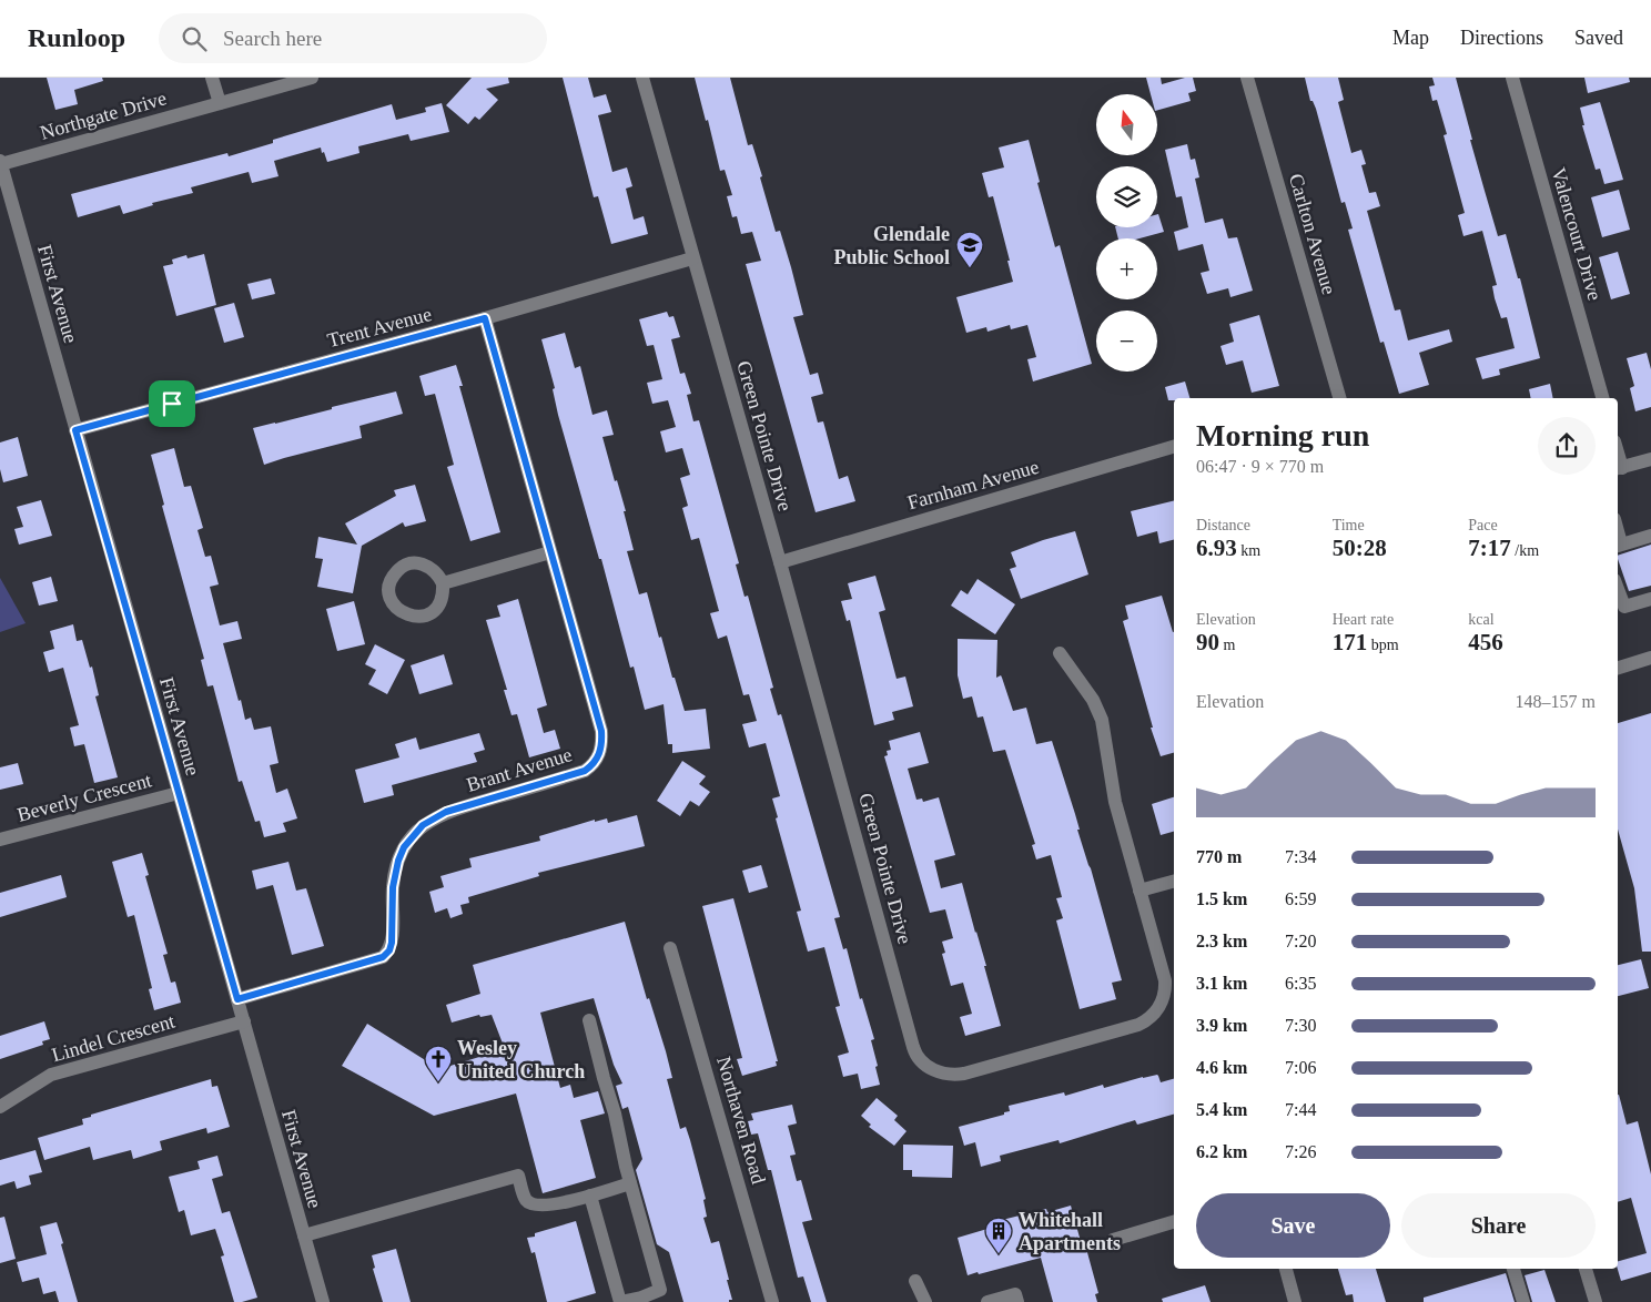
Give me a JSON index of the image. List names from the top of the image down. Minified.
{"streets":{"street":["Northgate Drive","Carlton Avenue","Valencourt Drive","First Avenue","Trent Avenue","Green Pointe Drive","Farnham Avenue","Brant Avenue","Beverly Crescent","Lindel Crescent","Northaven Road"]},"crossings":[["Northgate Drive","First Avenue"],["First Avenue","Trent Avenue"],["First Avenue","Brant Avenue"],["First Avenue","Beverly Crescent"],["First Avenue","Lindel Crescent"],["Trent Avenue","Green Pointe Drive"],["Trent Avenue","Brant Avenue"],["Green Pointe Drive","Farnham Avenue"]],"places":{"school or university":["Glendale Public School"],"church":["Wesley United Church"],"building":["Whitehall Apartments"]},"north":"top","page":{"header":"Runloop","search":"Search here","nav":["Map","Directions","Saved"],"map_buttons":["+","−"],"heading":["Morning run","06:47 · 9 × 770 m"],"stats":[["Distance","6.93 km"],["Time","50:28"],["Pace","7:17 /km"],["Elevation","90 m"],["Heart rate","171 bpm"],["kcal","456"]],"chart":["Elevation","148–157 m"],"list":[{"name":"770 m","note":"7:34"},{"name":"1.5 km","note":"6:59"},{"name":"2.3 km","note":"7:20"},{"name":"3.1 km","note":"6:35"},{"name":"3.9 km","note":"7:30"},{"name":"4.6 km","note":"7:06"},{"name":"5.4 km","note":"7:44"},{"name":"6.2 km","note":"7:26"}],"buttons":["Save","Share"]}}
